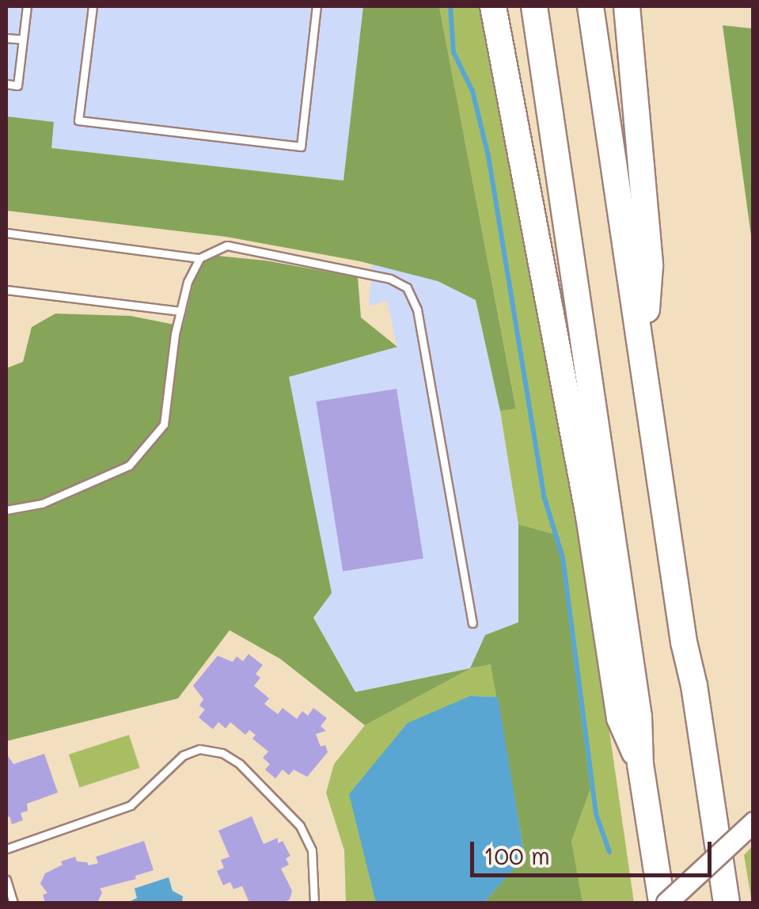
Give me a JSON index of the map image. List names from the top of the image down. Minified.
{"scale_bar":"100 m"}
